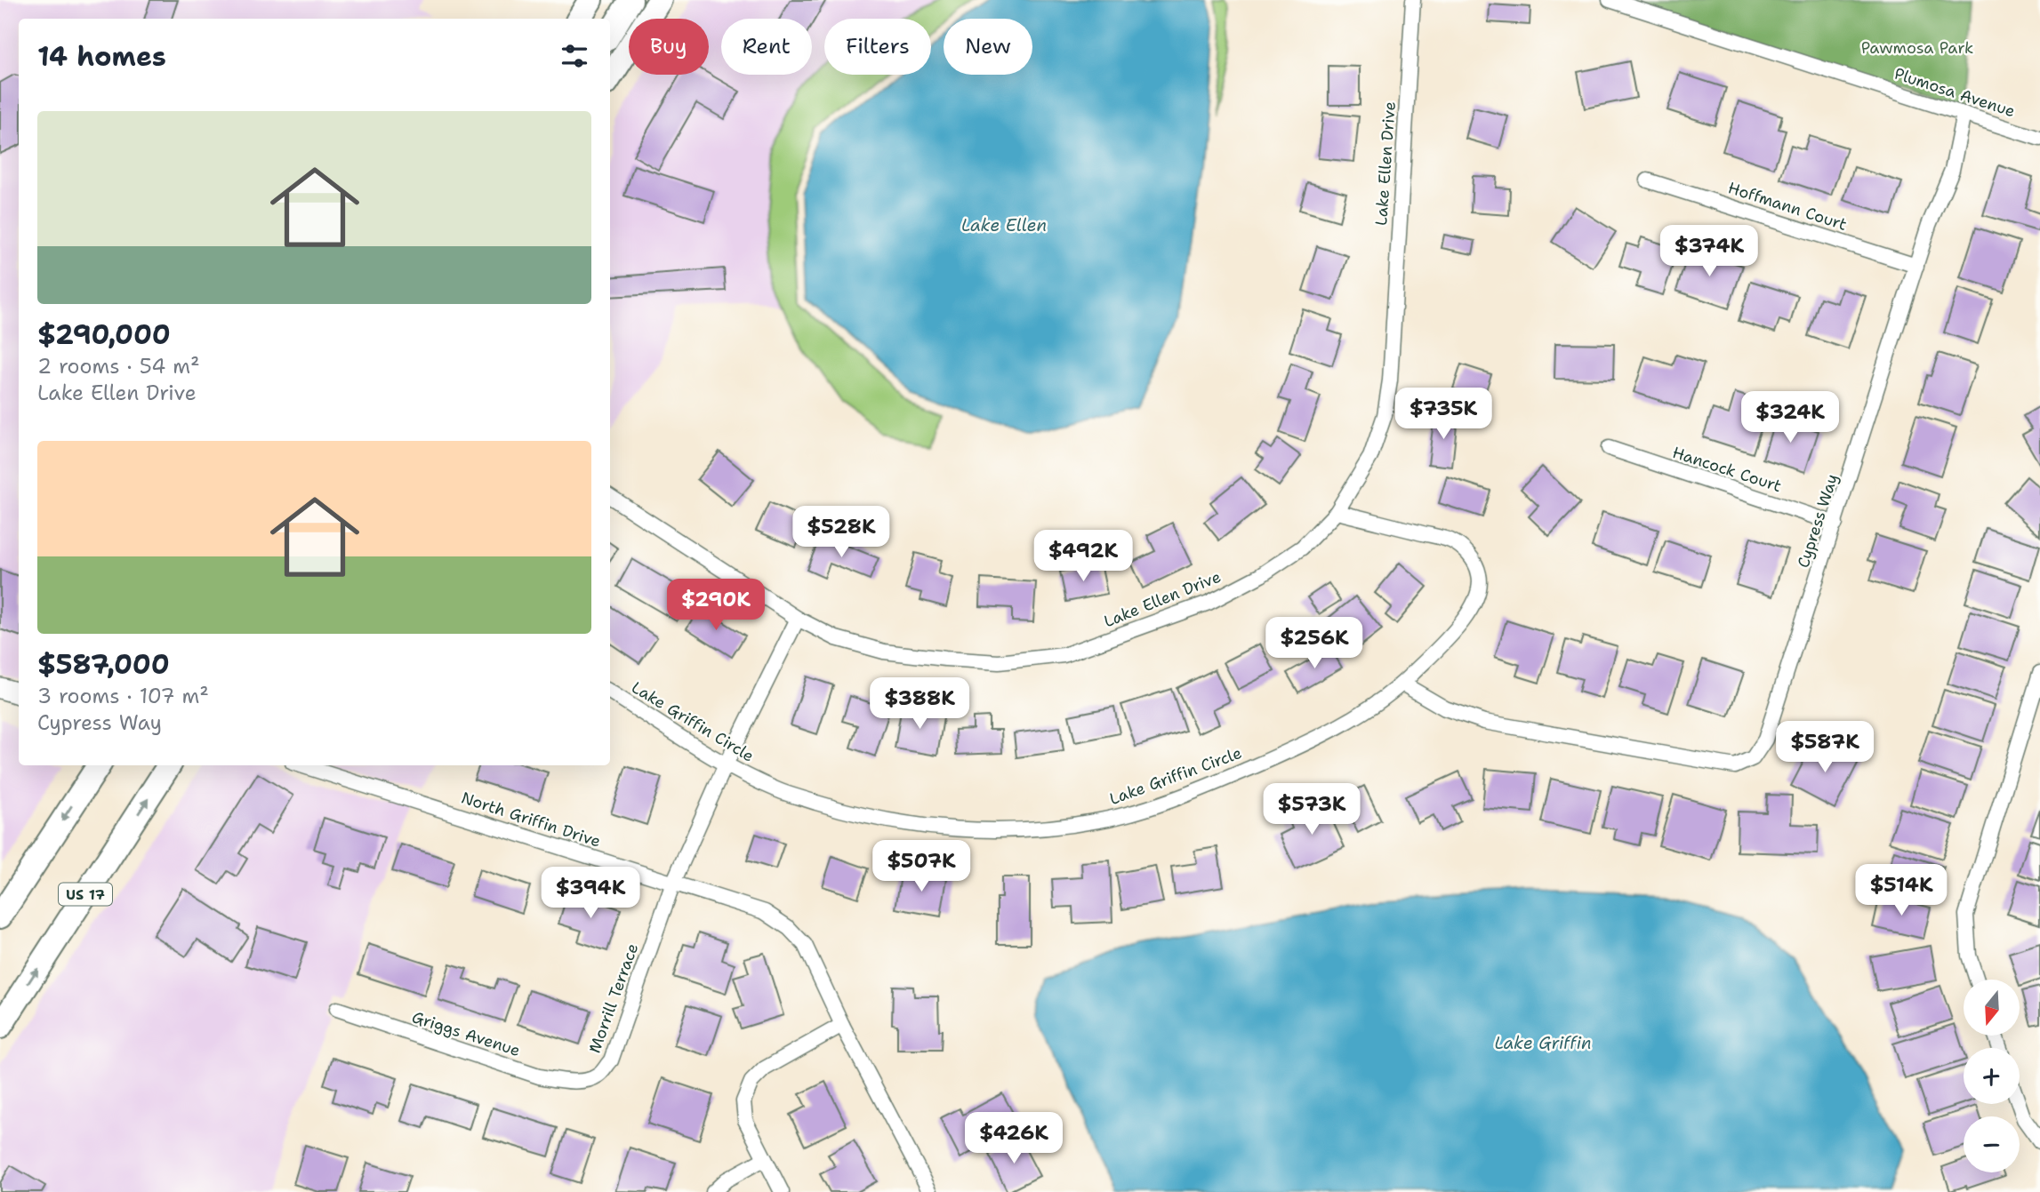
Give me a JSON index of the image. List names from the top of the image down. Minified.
{"streets":{"main road":["US 17"],"street":["Plumosa Avenue","Lake Ellen Drive","Hoffmann Court","Hancock Court","Cypress Way","Lake Griffin Circle","North Griffin Drive","Morrill Terrace","Griggs Avenue"]},"crossings":[["Plumosa Avenue","Cypress Way"],["Lake Ellen Drive","Lake Griffin Circle"],["Lake Ellen Drive","Morrill Terrace"],["Hoffmann Court","Cypress Way"],["Hancock Court","Cypress Way"],["Cypress Way","Lake Griffin Circle"],["Lake Griffin Circle","Morrill Terrace"],["North Griffin Drive","Morrill Terrace"],["Morrill Terrace","Griggs Avenue"]],"water":["Lake Ellen","Lake Griffin"],"parks":["Pawmosa Park"],"north":"bottom","page":{"chip":["Buy","Rent","Filters","New"],"heading":"14 homes","list":[{"name":"$290,000","note":"2 rooms · 54 m² · Lake Ellen Drive"},{"name":"$587,000","note":"3 rooms · 107 m² · Cypress Way"}],"price":["$374K","$735K","$324K","$528K","$492K","$290K","$256K","$388K","$587K","$573K","$507K","$514K","$394K","$426K"],"map_buttons":["+","−"]}}
